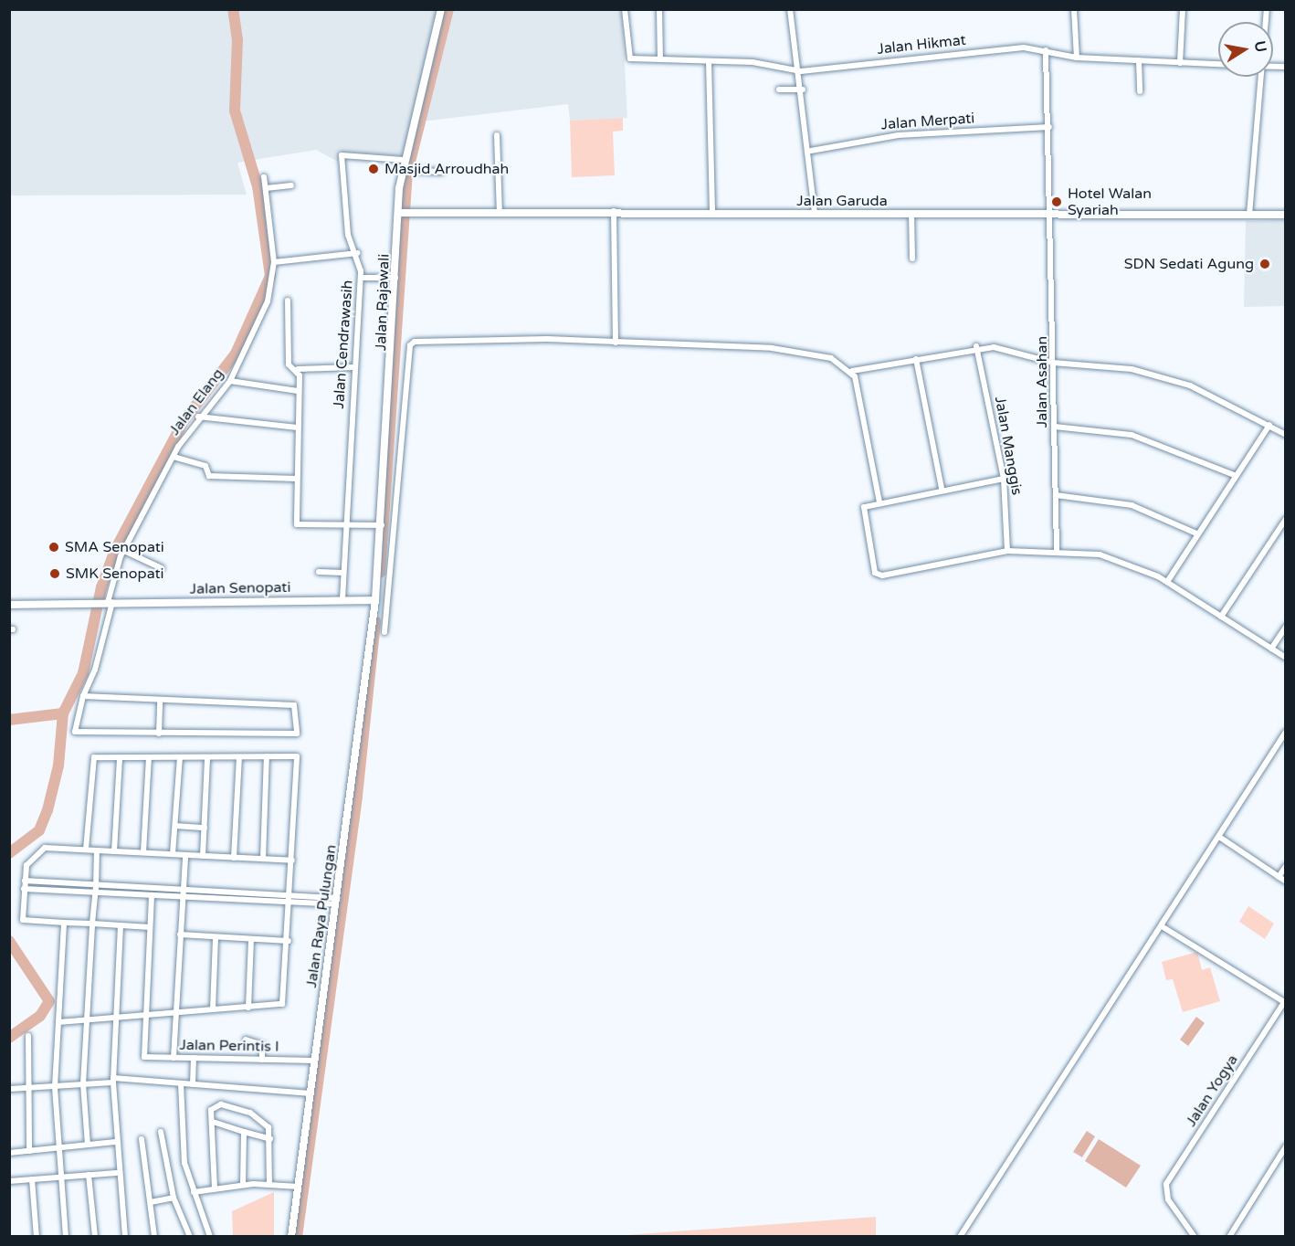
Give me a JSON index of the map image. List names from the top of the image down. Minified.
{"streets":{"street":["Jalan Hikmat","Jalan Merpati","Jalan Garuda","Jalan Rajawali","Jalan Cendrawasih","Jalan Asahan","Jalan Elang","Jalan Manggis","Jalan Senopati","Jalan Raya Pulungan","Jalan Perintis I","Jalan Yogya"]},"crossings":[["Jalan Hikmat","Jalan Asahan"],["Jalan Merpati","Jalan Asahan"],["Jalan Garuda","Jalan Rajawali"],["Jalan Garuda","Jalan Asahan"],["Jalan Rajawali","Jalan Cendrawasih"],["Jalan Rajawali","Jalan Senopati"],["Jalan Rajawali","Jalan Raya Pulungan"],["Jalan Cendrawasih","Jalan Senopati"],["Jalan Elang","Jalan Senopati"],["Jalan Senopati","Jalan Raya Pulungan"],["Jalan Raya Pulungan","Jalan Perintis I"]],"places":["Masjid Arroudhah","Hotel Walan Syariah","SDN Sedati Agung","SMA Senopati","SMK Senopati"],"north":"right"}
